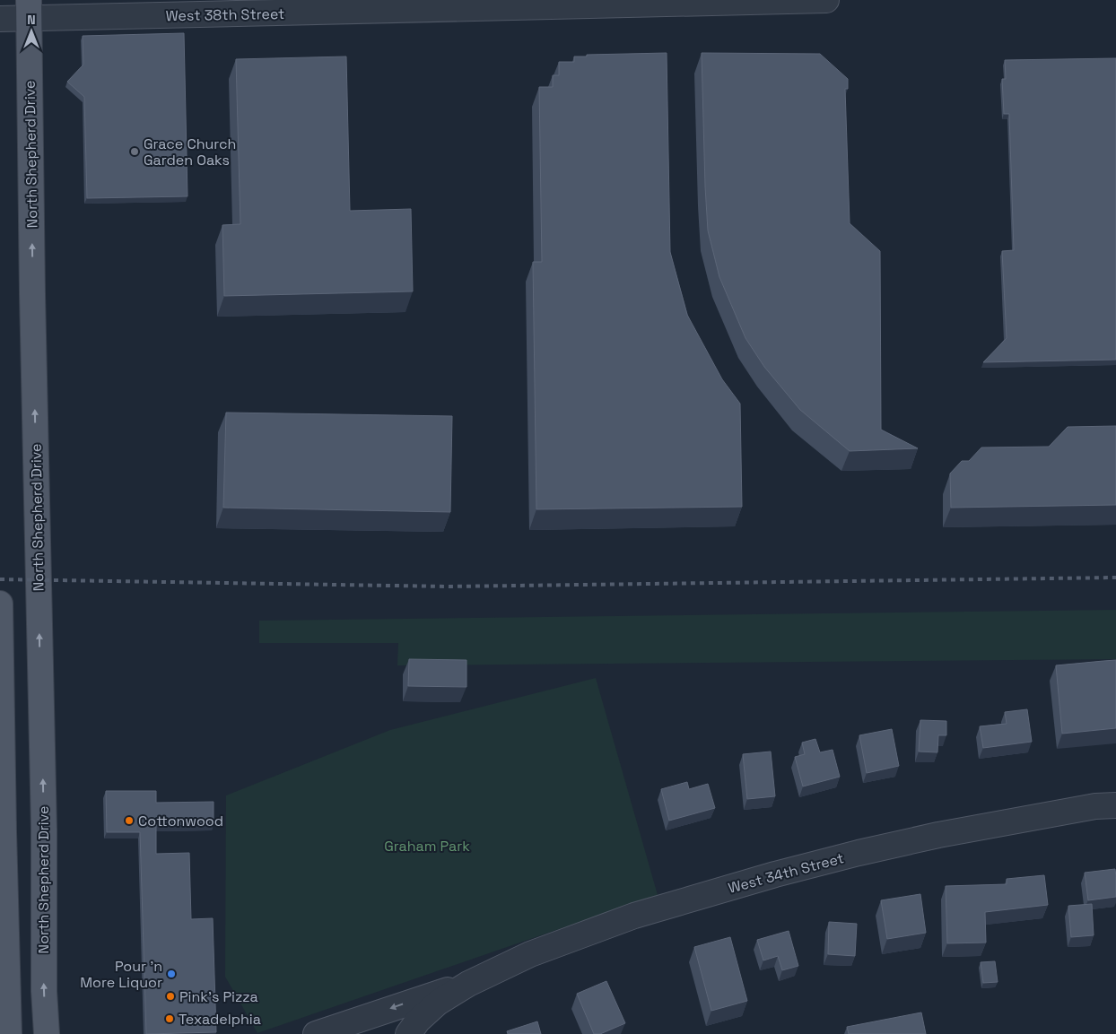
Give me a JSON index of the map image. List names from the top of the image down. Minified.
{"streets":{"main road":["North Shepherd Drive"],"street":["West 38th Street","West 34th Street"]},"crossings":[["West 38th Street","North Shepherd Drive"]],"parks":["Graham Park"],"places":["Grace Church Garden Oaks","Cottonwood","Pour 'n More Liquor","Pink's Pizza","Texadelphia"],"north":"top"}
